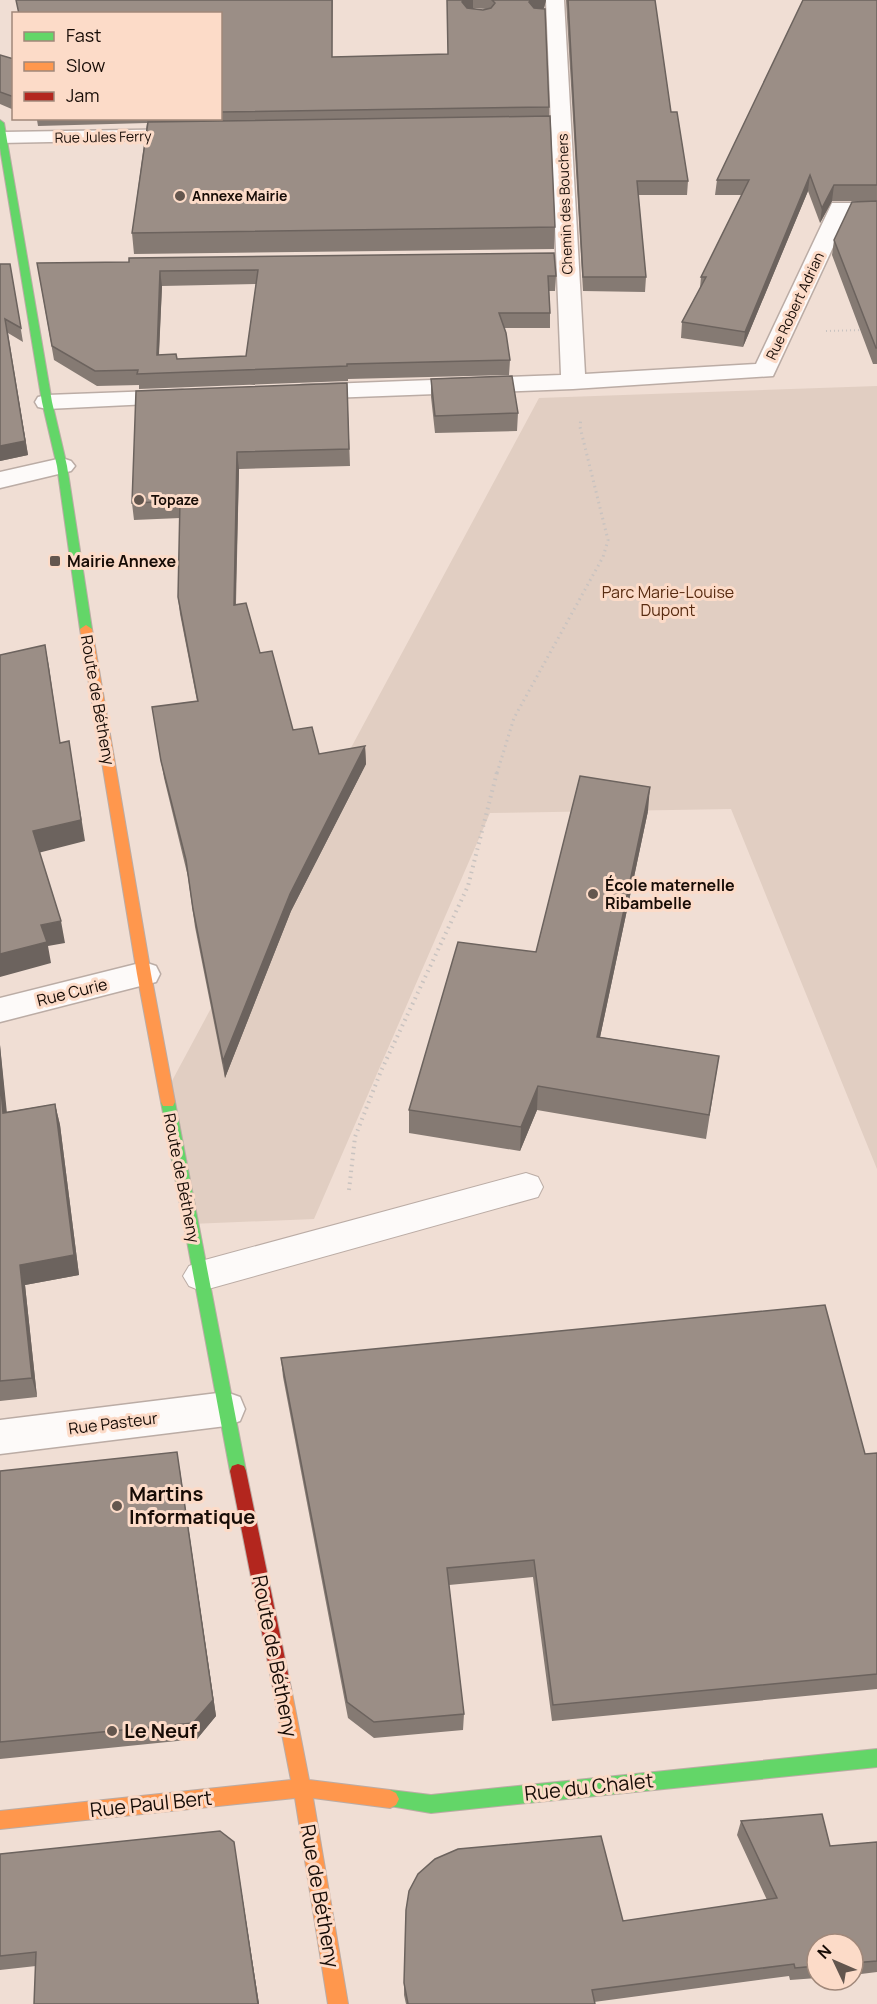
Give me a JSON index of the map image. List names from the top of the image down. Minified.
{"streets":{"main road":["Route de Bétheny","Rue du Chalet","Rue Paul Bert","Rue de Bétheny"],"street":["Rue Jules Ferry","Chemin des Bouchers","Rue Robert Adrian","Rue Curie","Rue Pasteur"]},"crossings":[["Rue Jules Ferry","Route de Bétheny"],["Chemin des Bouchers","Rue Robert Adrian"],["Route de Bétheny","Rue Curie"],["Route de Bétheny","Rue Pasteur"],["Route de Bétheny","Rue du Chalet"],["Route de Bétheny","Rue Paul Bert"],["Route de Bétheny","Rue de Bétheny"],["Rue du Chalet","Rue Paul Bert"],["Rue du Chalet","Rue de Bétheny"],["Rue Paul Bert","Rue de Bétheny"]],"parks":["Parc Marie-Louise Dupont"],"places":{"other":["Annexe Mairie","Topaze","École maternelle Ribambelle","Martins Informatique","Le Neuf"],"transit":["Mairie Annexe"]},"legend":["Fast","Slow","Jam"],"north":"top left"}
